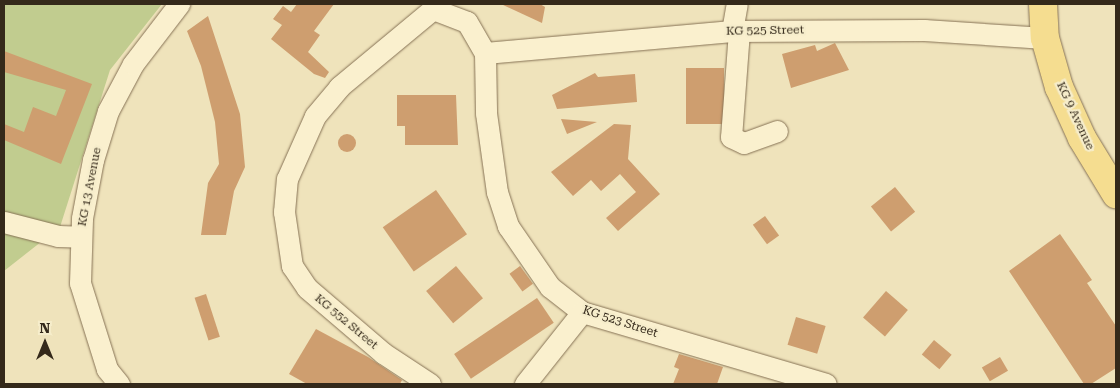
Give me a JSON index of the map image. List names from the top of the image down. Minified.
{"streets":{"main road":["KG 9 Avenue"],"street":["KG 525 Street","KG 13 Avenue","KG 552 Street","KG 523 Street"]},"crossings":[["KG 525 Street","KG 9 Avenue"],["KG 525 Street","KG 523 Street"],["KG 552 Street","KG 523 Street"]],"north":"top"}
